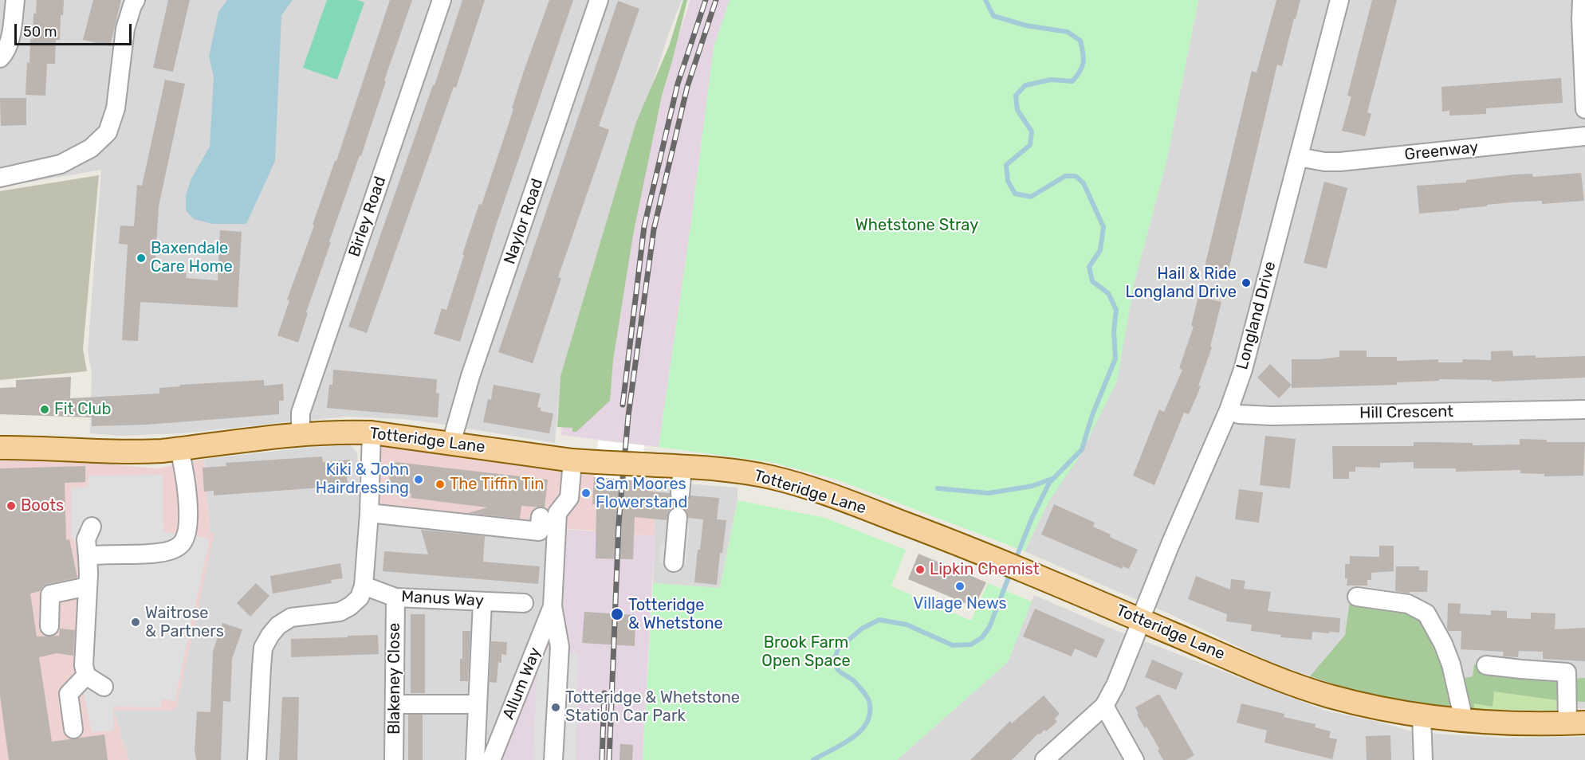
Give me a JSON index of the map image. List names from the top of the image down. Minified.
{"streets":{"main road":["Totteridge Lane"],"street":["Greenway","Birley Road","Naylor Road","Longland Drive","Hill Crescent","Manus Way","Blakeney Close","Allum Way"]},"crossings":[["Greenway","Longland Drive"],["Birley Road","Totteridge Lane"],["Naylor Road","Totteridge Lane"],["Longland Drive","Hill Crescent"],["Longland Drive","Totteridge Lane"],["Totteridge Lane","Allum Way"],["Manus Way","Blakeney Close"]],"parks":["Whetstone Stray","Brook Farm Open Space"],"places":["Baxendale Care Home","Hail & Ride Longland Drive","Fit Club","Kiki & John Hairdressing","The Tiffin Tin","Sam Moores Flowerstand","Boots","Lipkin Chemist","Village News","Totteridge & Whetstone","Waitrose & Partners","Totteridge & Whetstone Station Car Park"],"scale_bar":"50 m"}
